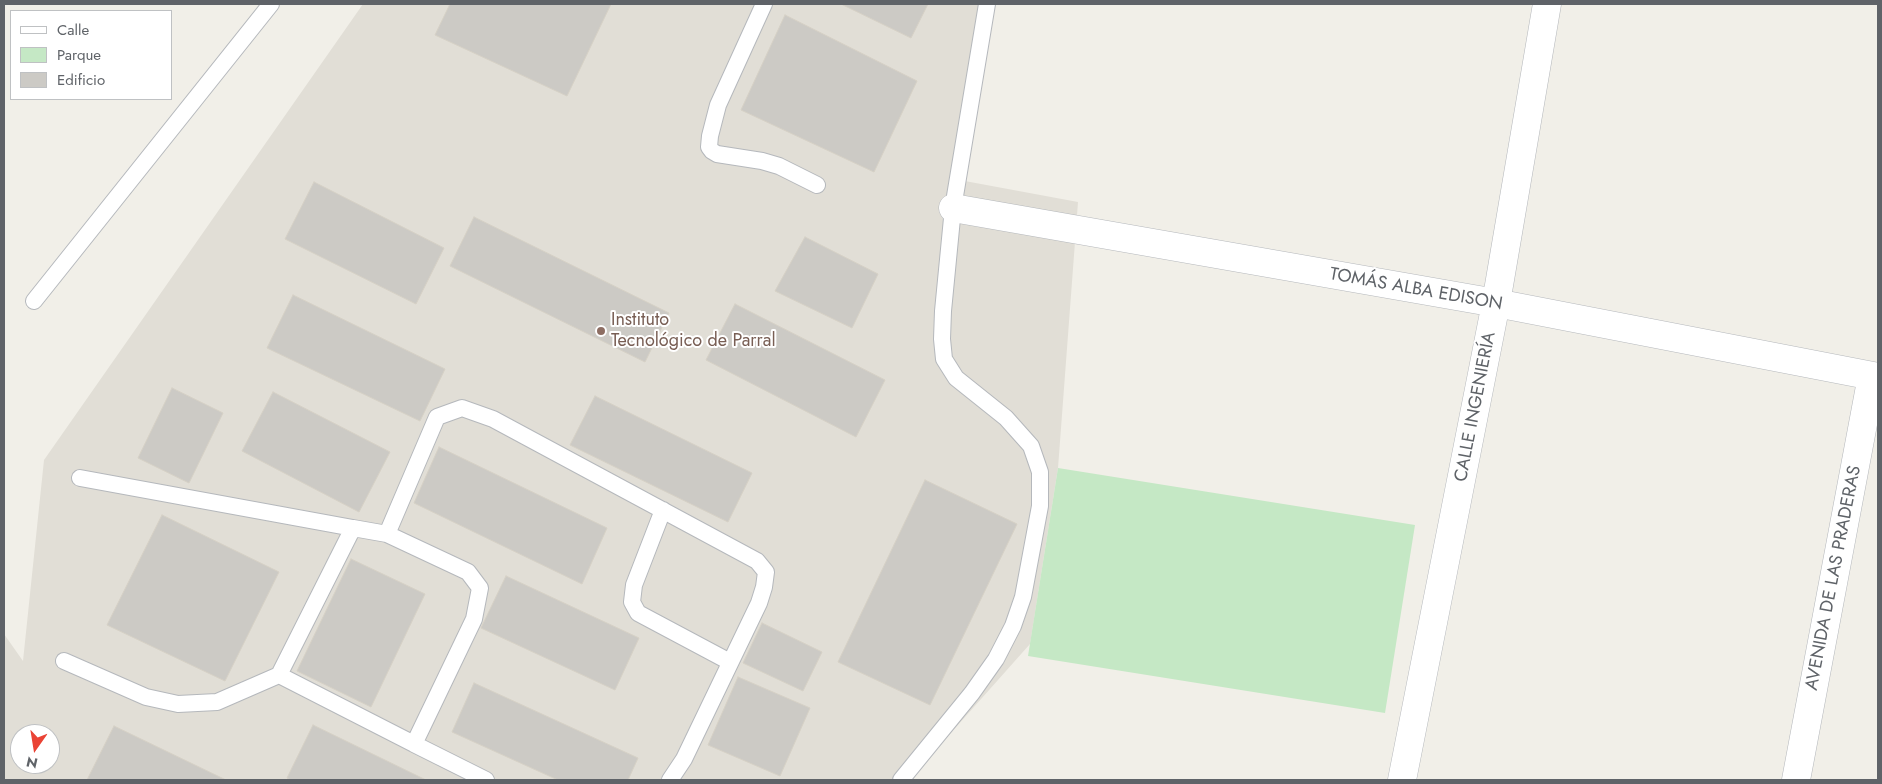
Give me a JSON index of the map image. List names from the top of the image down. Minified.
{"streets":{"street":["TOMÁS ALBA EDISON","CALLE INGENIERÍA","AVENIDA DE LAS PRADERAS"]},"crossings":[["TOMÁS ALBA EDISON","CALLE INGENIERÍA"],["TOMÁS ALBA EDISON","AVENIDA DE LAS PRADERAS"]],"places":["Instituto Tecnológico de Parral"],"legend":["Calle","Parque","Edificio"],"north":"bottom"}
